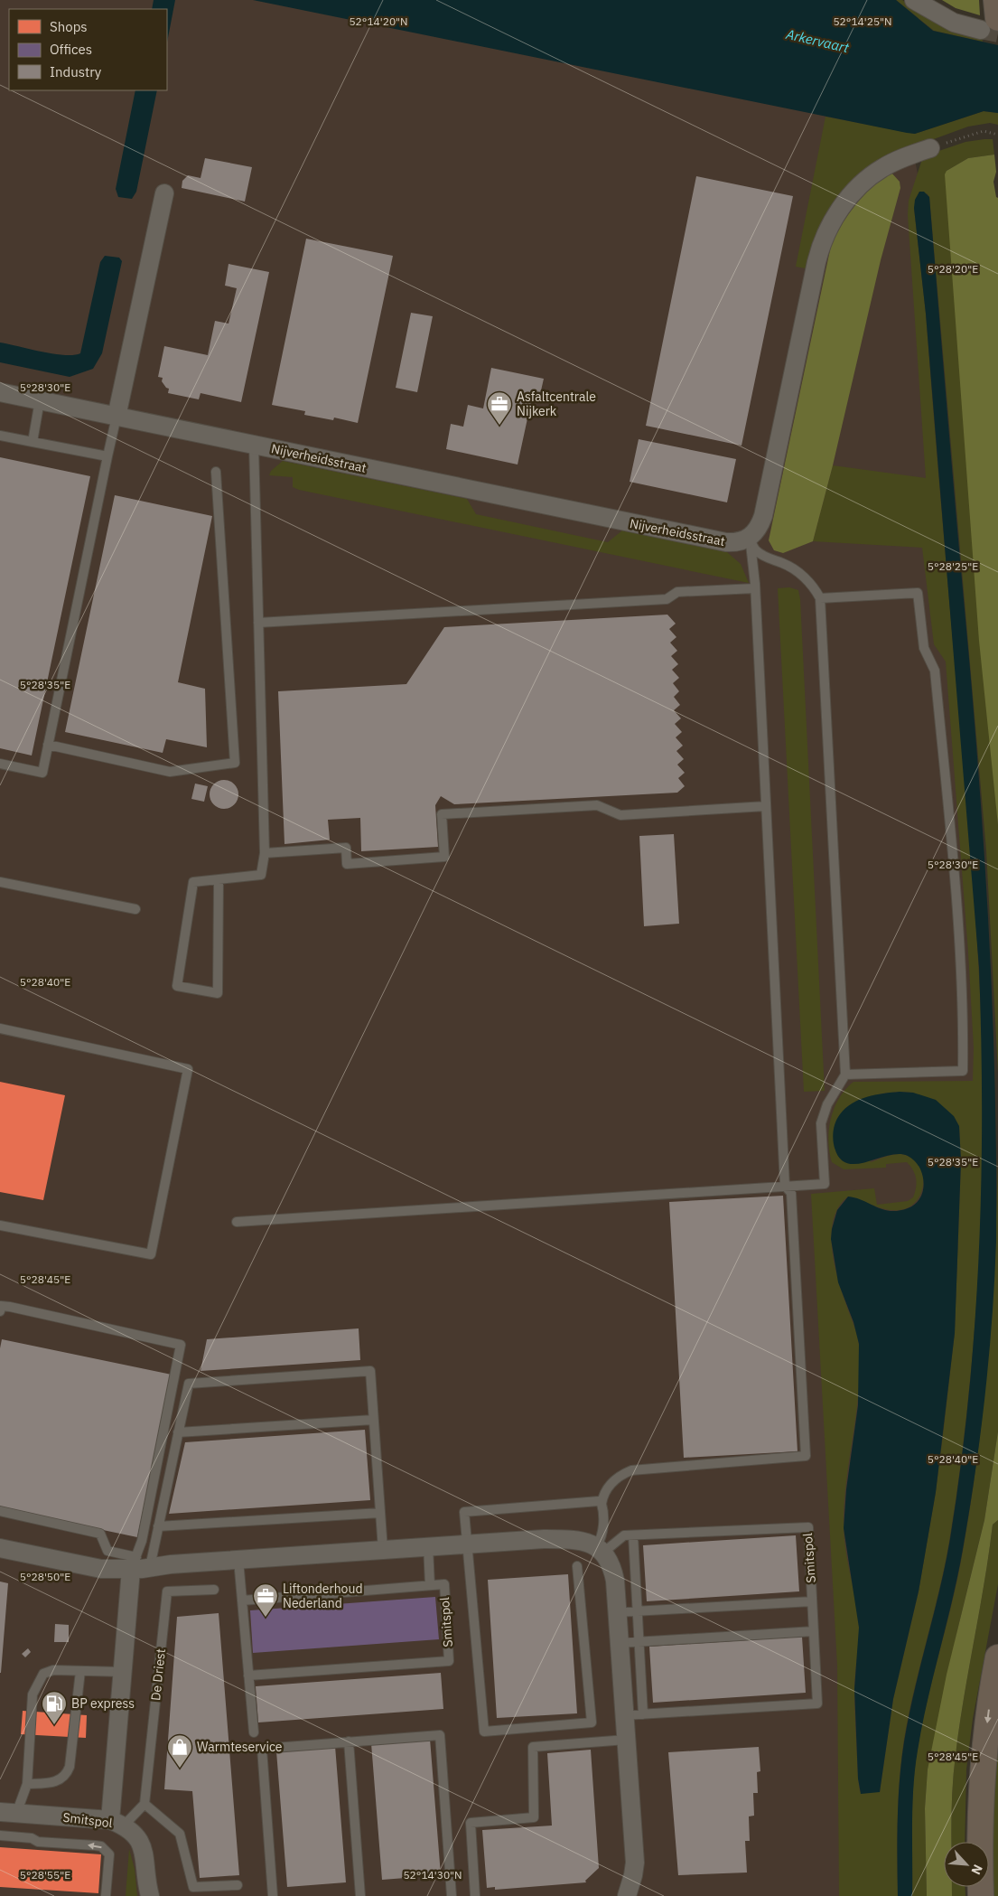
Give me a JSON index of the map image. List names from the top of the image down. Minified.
{"streets":{"street":["Nijverheidsstraat","Smitspol"],"lane":["De Driest"]},"water":["Arkervaart"],"places":{"office":["Asfaltcentrale Nijkerk","Liftonderhoud Nederland"],"fuel station":["BP express"],"shop":["Warmteservice"]},"legend":["Shops","Offices","Industry"],"north":"bottom right","coordinates":["52°14'20\"N","52°14'25\"N","5°28'20\"E","5°28'30\"E","5°28'25\"E","5°28'35\"E","5°28'40\"E","5°28'45\"E","5°28'50\"E","5°28'55\"E","52°14'30\"N"]}
